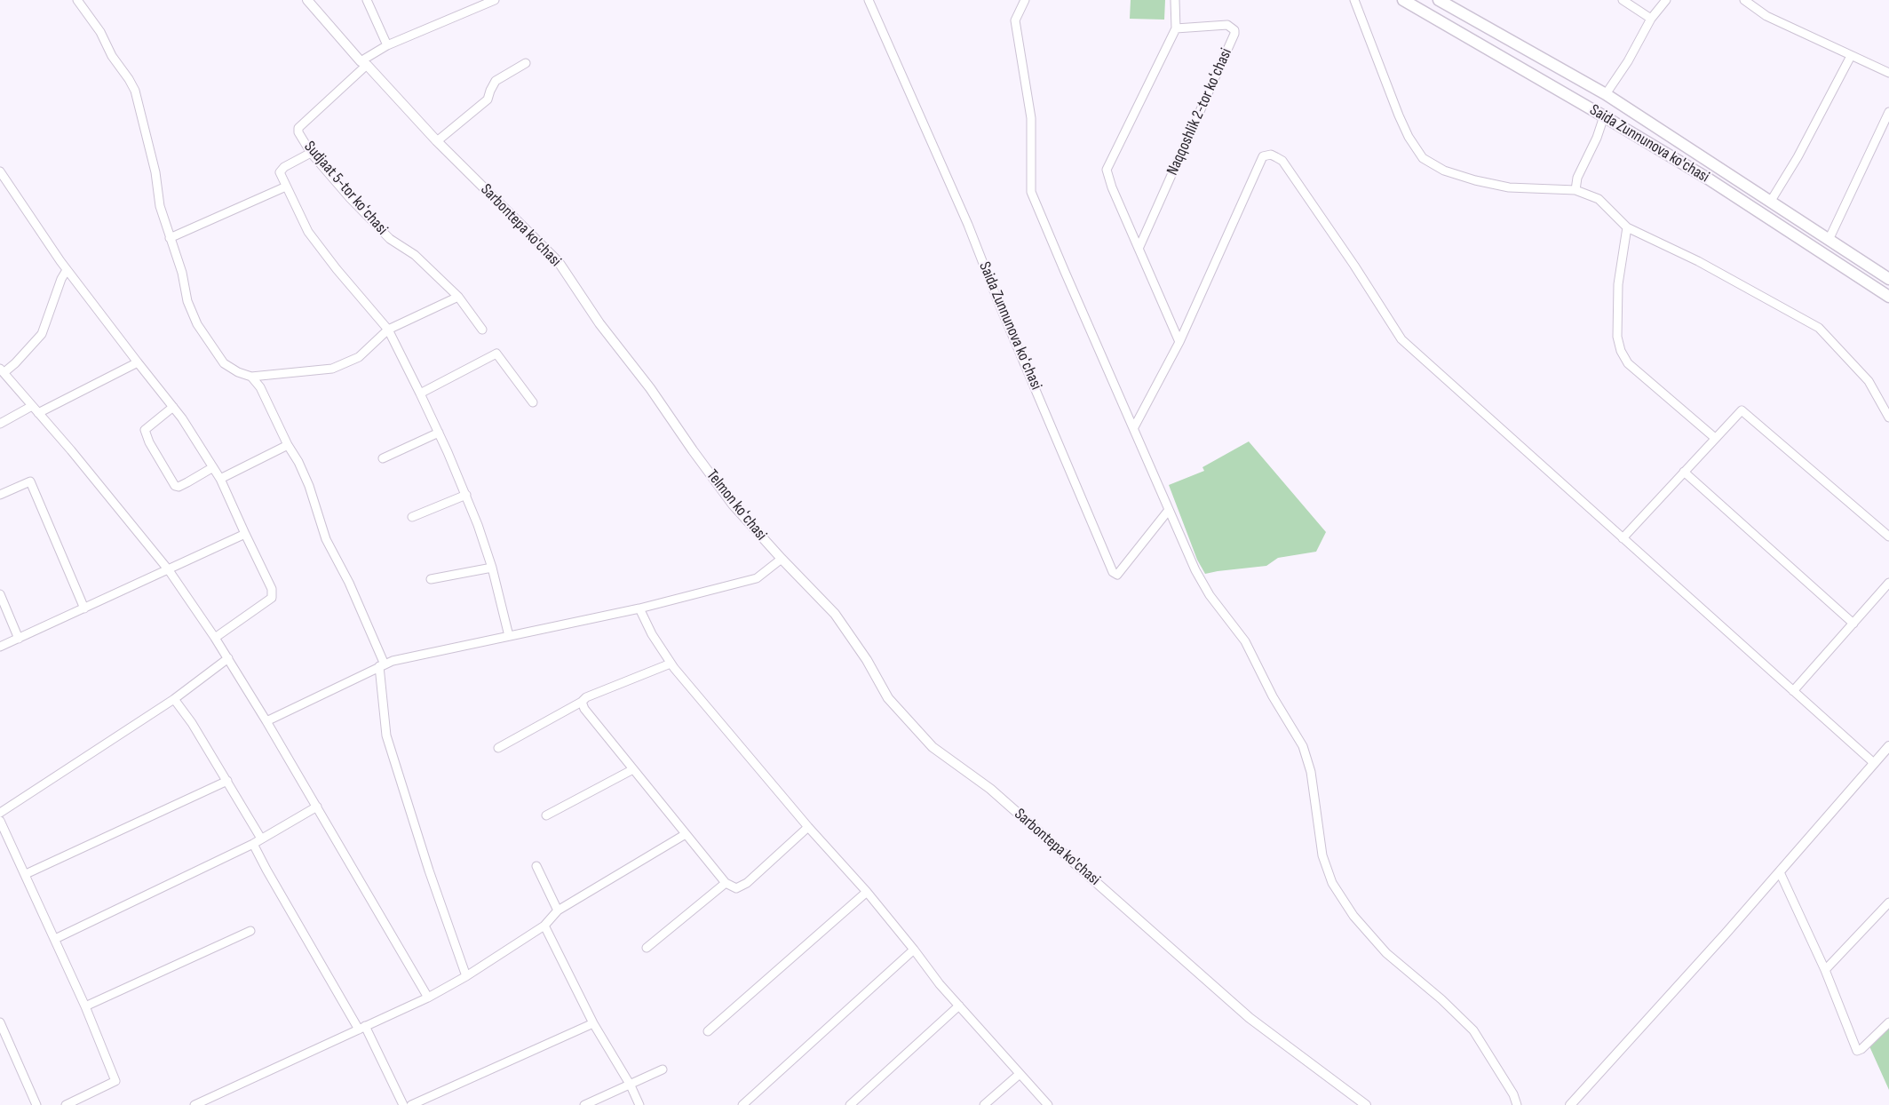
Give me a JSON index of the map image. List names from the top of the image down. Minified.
{"streets":{"main road":["Saida Zunnunova ko'chasi"],"street":["Naqqoshlik 2-tor koʻchasi","Sudjaat 5-tor koʻchasi","Sarbontepa ko'chasi","Saida Zunnunova koʻchasi","Telmon koʻchasi"]},"crossings":[["Sudjaat 5-tor koʻchasi","Sarbontepa ko'chasi"],["Sarbontepa ko'chasi","Telmon koʻchasi"]]}
